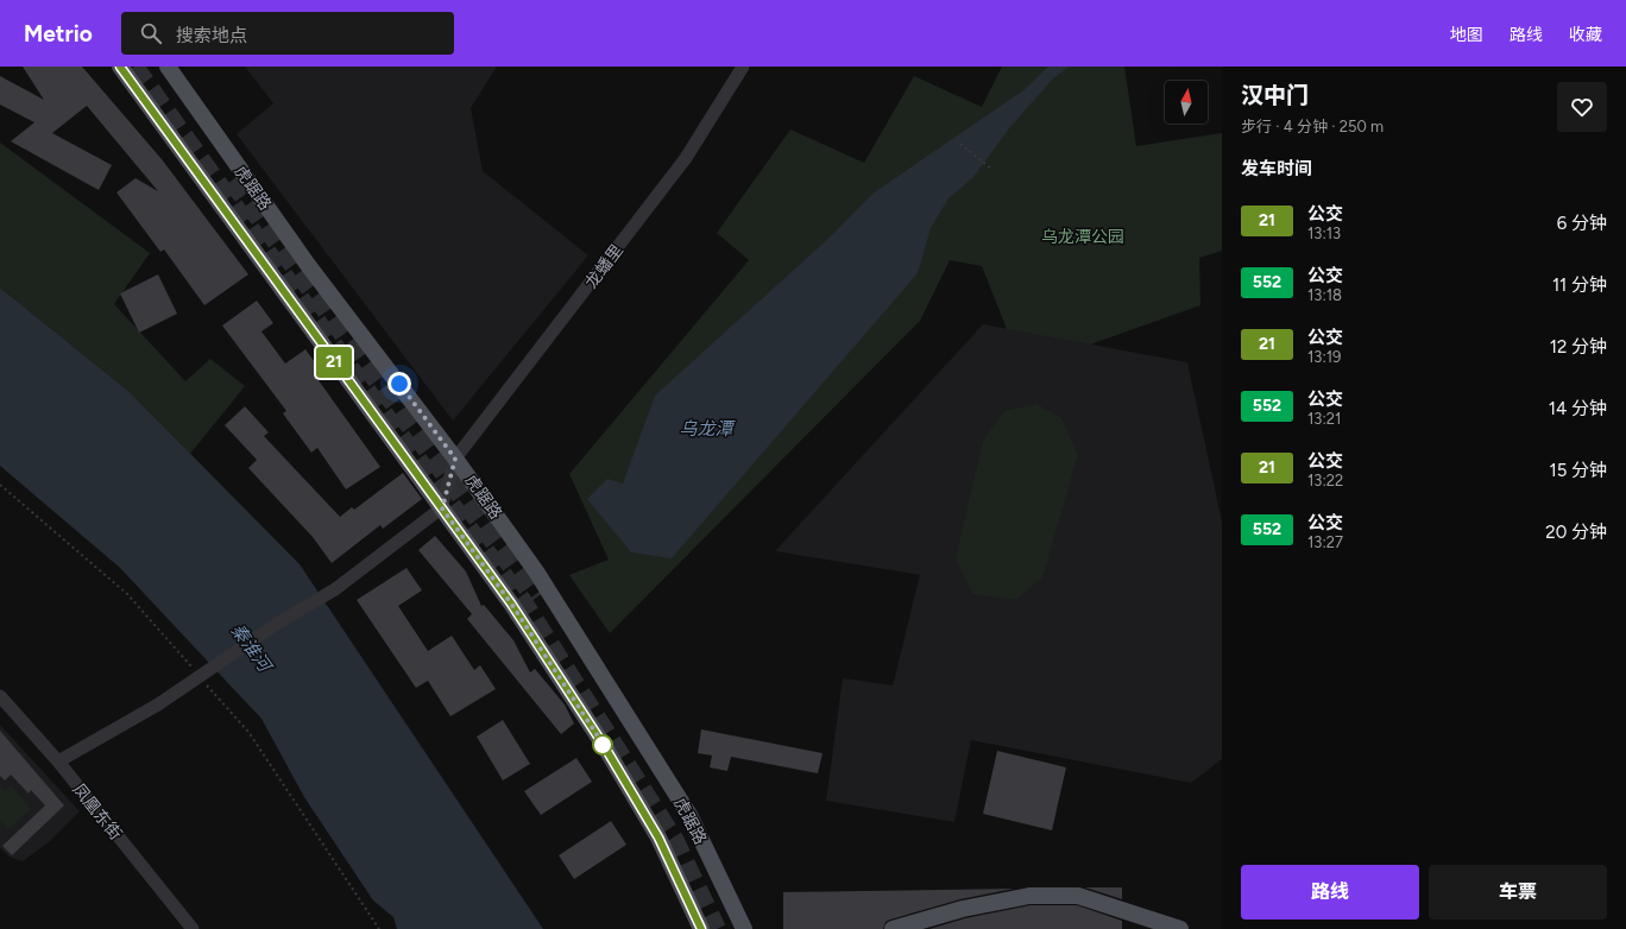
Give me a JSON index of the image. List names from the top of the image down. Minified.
{"streets":{"main road":["虎踞路"],"street":["龙蟠里","凤凰东街"]},"crossings":[["虎踞路","龙蟠里"]],"water":["乌龙潭","秦淮河"],"parks":["乌龙潭公园"],"lines":["bus line 21"],"north":"top","page":{"header":"Metrio","search":"搜索地点","nav":["地图","路线","收藏"],"on_map":"21","heading":[["汉中门","步行 · 4 分钟 · 250 m"],"发车时间"],"list":[{"mark":"21","name":"公交","note":"13:13","value":"6 分钟"},{"mark":"552","name":"公交","note":"13:18","value":"11 分钟"},{"mark":"21","name":"公交","note":"13:19","value":"12 分钟"},{"mark":"552","name":"公交","note":"13:21","value":"14 分钟"},{"mark":"21","name":"公交","note":"13:22","value":"15 分钟"},{"mark":"552","name":"公交","note":"13:27","value":"20 分钟"}],"buttons":["路线","车票"]}}
